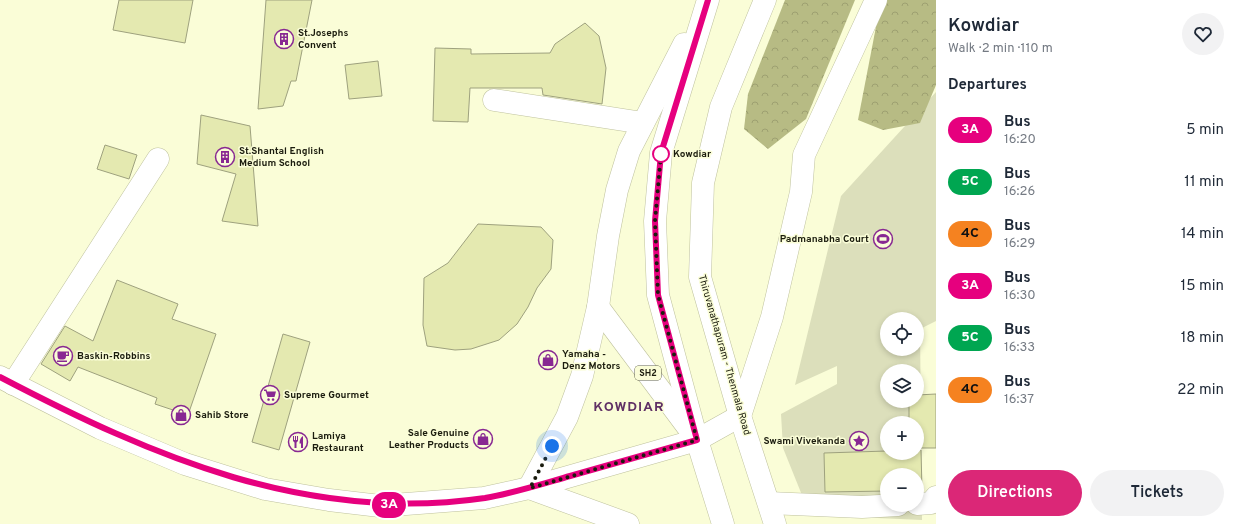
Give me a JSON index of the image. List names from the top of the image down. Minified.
{"streets":{"main road":["Thiruvanathapuram - Thenmala Road","SH2"]},"districts":["KOWDIAR"],"places":{"building":["St.Josephs Convent","St.Shantal English Medium School"],"other":["Kowdiar"],"sports":["Padmanabha Court"],"cafe":["Baskin-Robbins"],"shop":["Yamaha - Denz Motors","Sahib Store","Sale Genuine Leather Products"],"supermarket":["Supreme Gourmet"],"place":["Swami Vivekanda"],"restaurant":["Lamiya Restaurant"]},"lines":["bus line 3A"],"page":{"on_map":"3A","heading":[["Kowdiar","Walk · 2 min · 110 m"],"Departures"],"list":[{"mark":"3A","name":"Bus","note":"16:20","value":"5 min"},{"mark":"5C","name":"Bus","note":"16:26","value":"11 min"},{"mark":"4C","name":"Bus","note":"16:29","value":"14 min"},{"mark":"3A","name":"Bus","note":"16:30","value":"15 min"},{"mark":"5C","name":"Bus","note":"16:33","value":"18 min"},{"mark":"4C","name":"Bus","note":"16:37","value":"22 min"}],"map_buttons":["+","−"],"buttons":["Directions","Tickets"]}}
